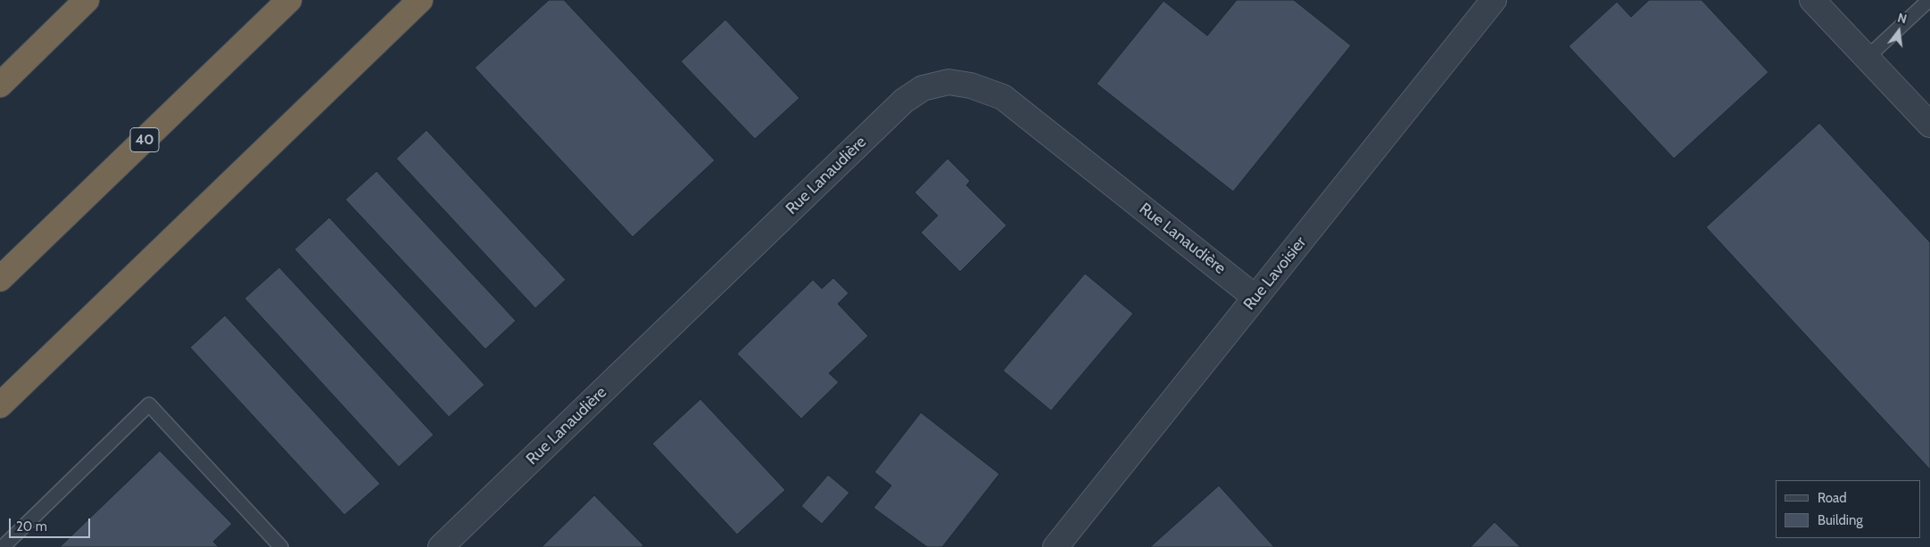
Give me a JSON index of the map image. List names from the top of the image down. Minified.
{"streets":{"highway":["40"],"street":["Rue Lanaudière","Rue Lavoisier"]},"crossings":[["Rue Lanaudière","Rue Lavoisier"]],"legend":["Road","Building"],"scale_bar":"20 m","north":"top"}
